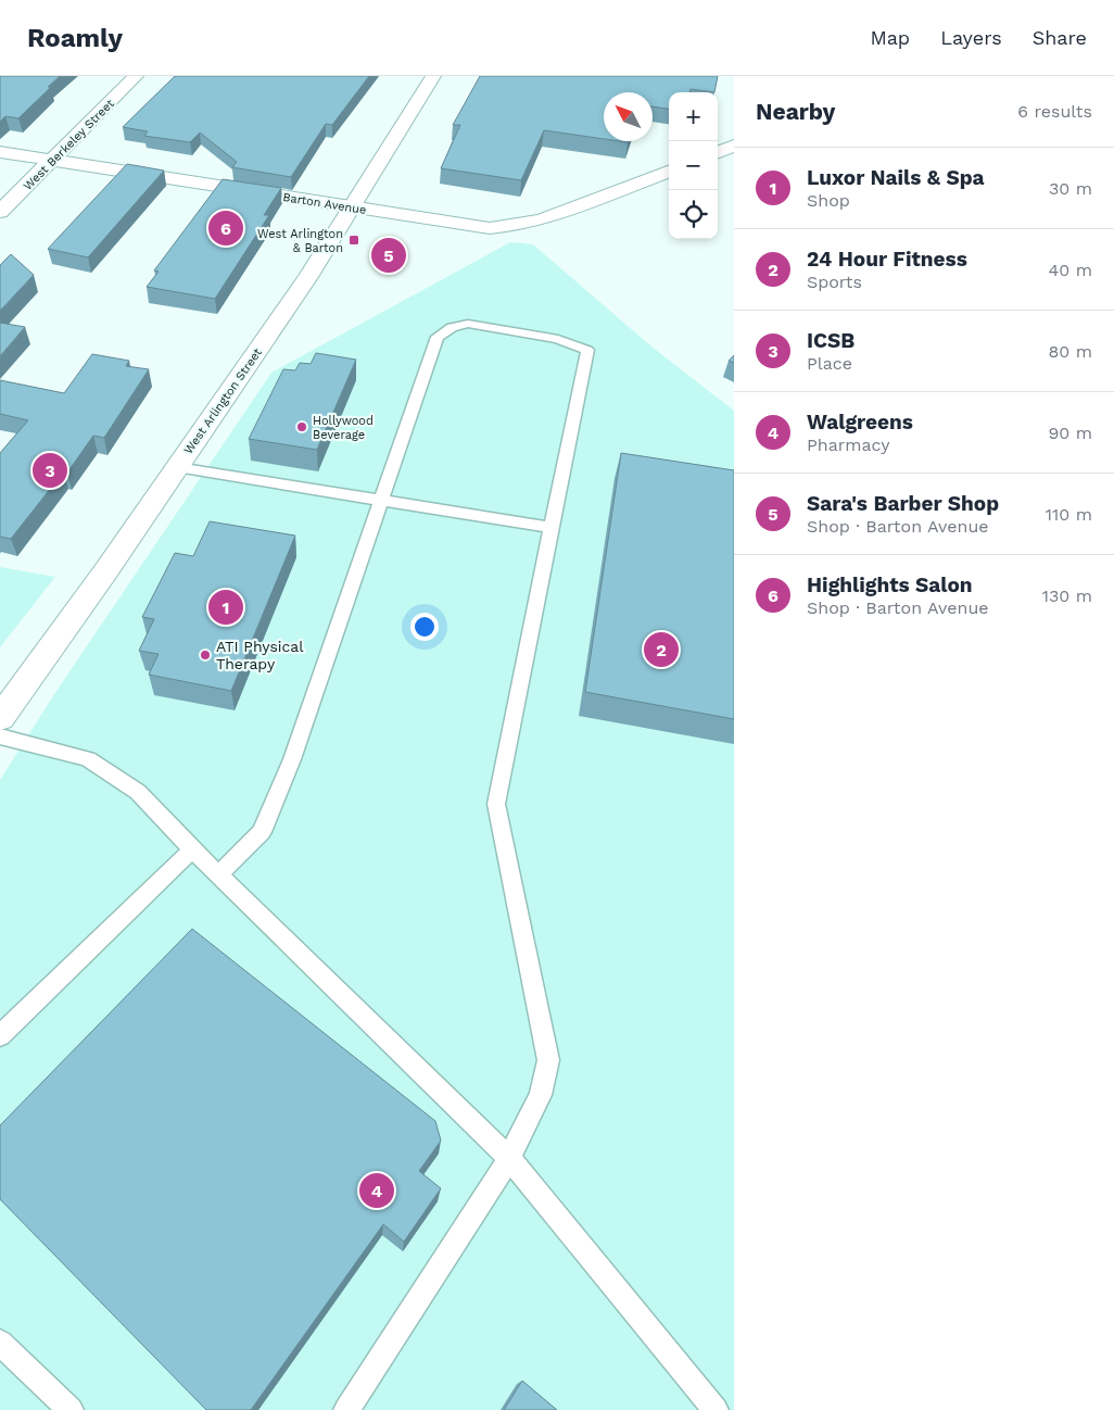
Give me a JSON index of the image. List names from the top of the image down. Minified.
{"streets":{"street":["West Berkeley Street","Barton Avenue","West Arlington Street"]},"crossings":[["West Berkeley Street","Barton Avenue"],["Barton Avenue","West Arlington Street"]],"places":{"transit":["West Arlington & Barton"],"other":["Hollywood Beverage","ATI Physical Therapy"]},"north":"top left","page":{"header":"Roamly","nav":["Map","Layers","Share"],"heading":["Nearby","6 results"],"map_buttons":["+","−"],"list":[{"mark":"1","name":"Luxor Nails & Spa","note":"Shop","value":"30 m"},{"mark":"2","name":"24 Hour Fitness","note":"Sports","value":"40 m"},{"mark":"3","name":"ICSB","note":"Place","value":"80 m"},{"mark":"4","name":"Walgreens","note":"Pharmacy","value":"90 m"},{"mark":"5","name":"Sara's Barber Shop","note":"Shop · Barton Avenue","value":"110 m"},{"mark":"6","name":"Highlights Salon","note":"Shop · Barton Avenue","value":"130 m"}],"pins":["6","5","3","1","2","4"]}}
